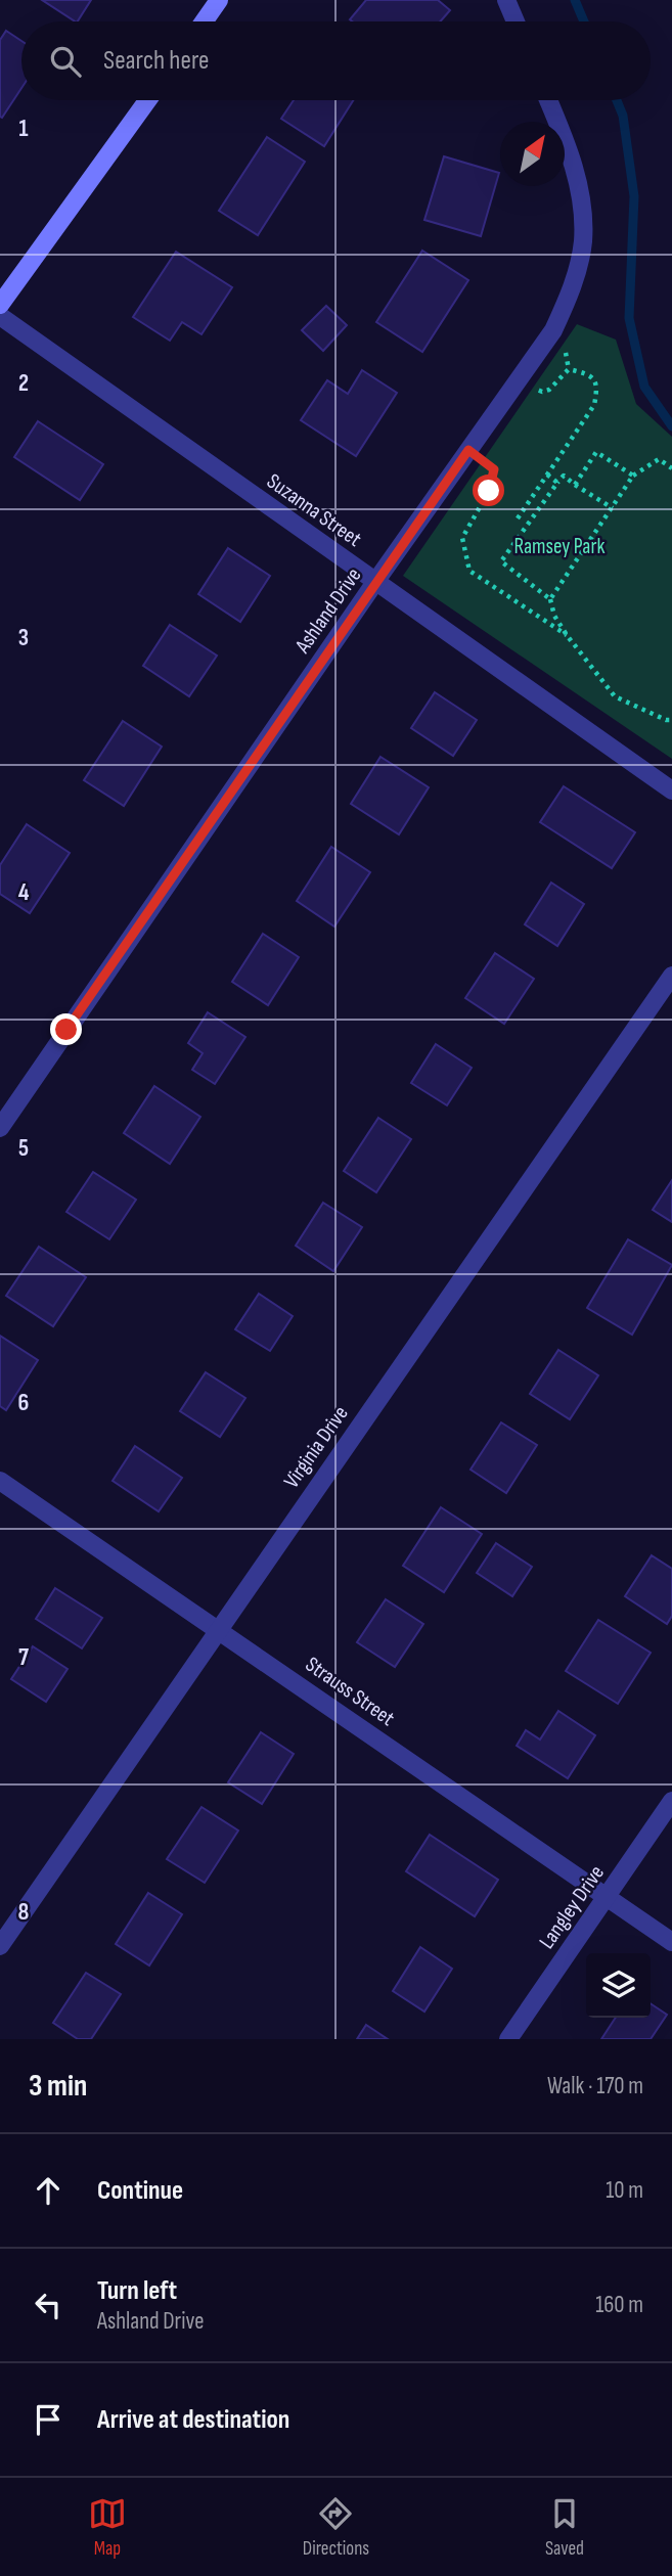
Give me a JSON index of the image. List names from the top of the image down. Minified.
{"streets":{"street":["Suzanna Street","Ashland Drive","Virginia Drive","Strauss Street","Langley Drive"]},"crossings":[["Suzanna Street","Ashland Drive"],["Virginia Drive","Strauss Street"],["Strauss Street","Langley Drive"]],"parks":["Ramsey Park"],"north":"top right","page":{"search":"Search here","heading":["3 min","Walk · 170 m"],"list":[["Continue","10 m"],["Turn left","Ashland Drive","160 m"],"Arrive at destination"],"nav":["Map","Directions","Saved"]},"grid":{"rows":["1","2","3","4","5","6","7","8"]}}
